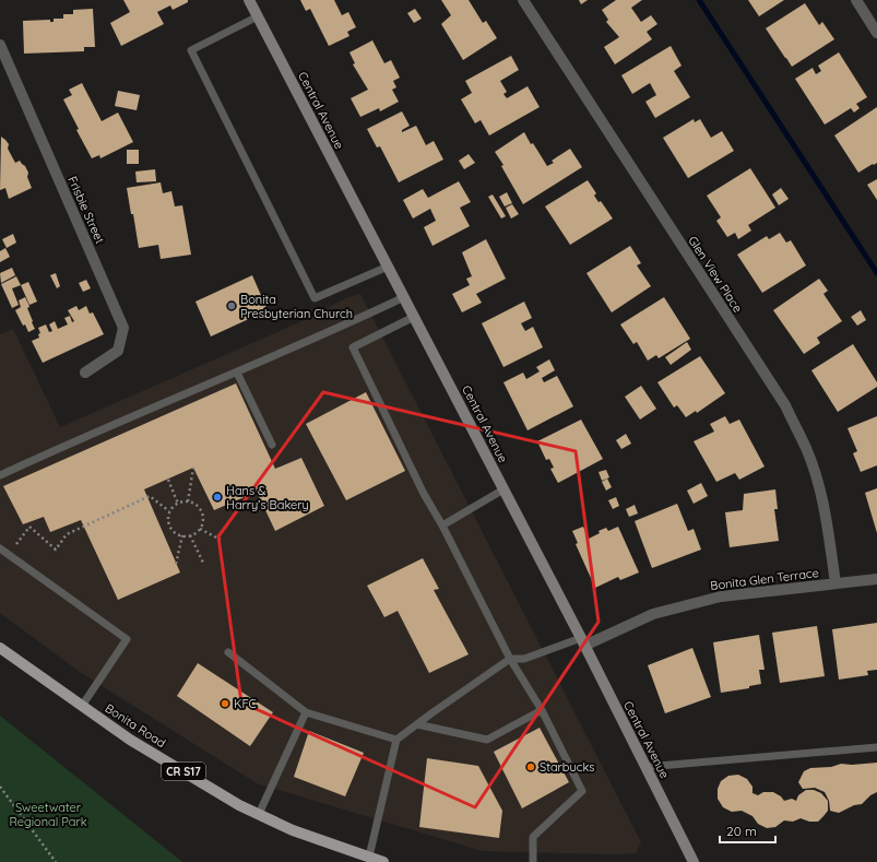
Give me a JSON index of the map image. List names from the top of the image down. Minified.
{"streets":{"main road":["Central Avenue","Bonita Road","CR S17"],"street":["Frisbie Street","Glen View Place","Bonita Glen Terrace"]},"crossings":[["Central Avenue","Bonita Glen Terrace"],["Glen View Place","Bonita Glen Terrace"]],"parks":["Sweetwater Regional Park"],"places":["Bonita Presbyterian Church","Hans & Harry’s Bakery","KFC","Starbucks"],"scale_bar":"20 m"}
